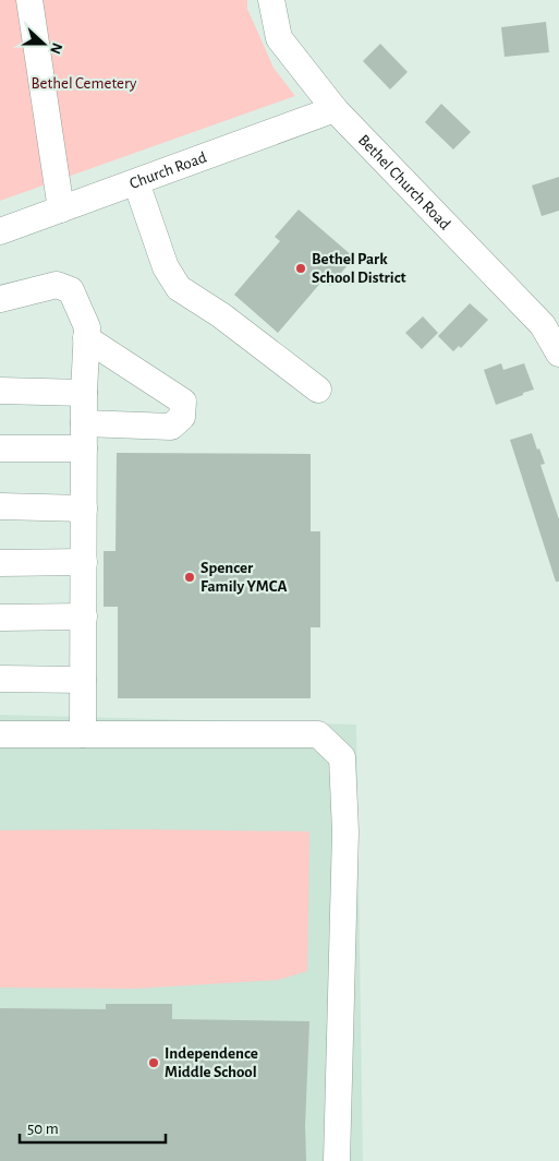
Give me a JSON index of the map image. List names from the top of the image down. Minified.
{"streets":{"street":["Church Road","Bethel Church Road"]},"crossings":[["Church Road","Bethel Church Road"]],"parks":["Bethel Cemetery"],"places":["Bethel Park School District","Spencer Family YMCA","Independence Middle School"],"scale_bar":"50 m","north":"right"}
